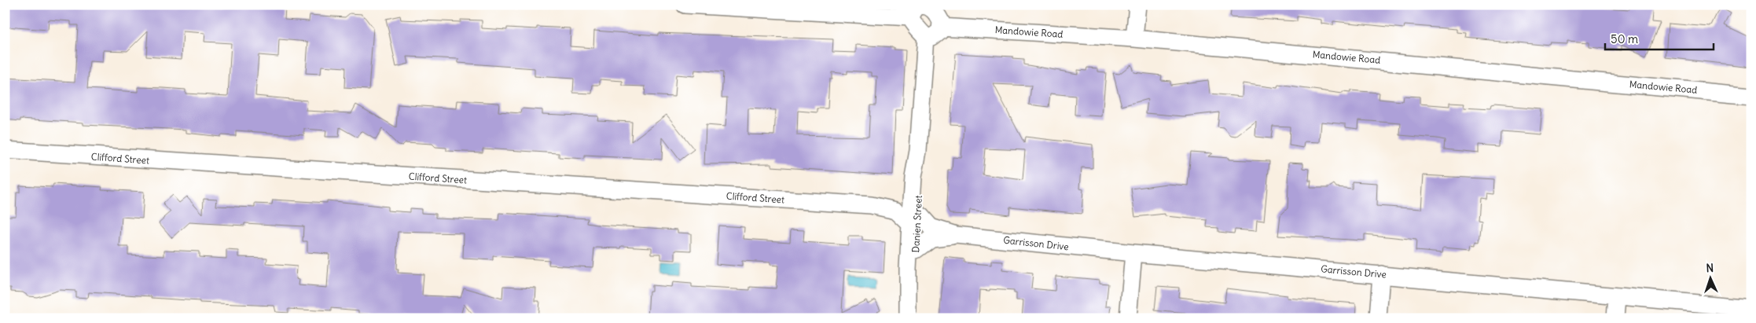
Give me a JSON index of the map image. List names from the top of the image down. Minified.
{"streets":{"street":["Mandowie Road","Clifford Street","Danien Street","Garrisson Drive"]},"crossings":[["Mandowie Road","Danien Street"],["Clifford Street","Danien Street"],["Clifford Street","Garrisson Drive"],["Danien Street","Garrisson Drive"]],"scale_bar":"50 m","north":"top"}
